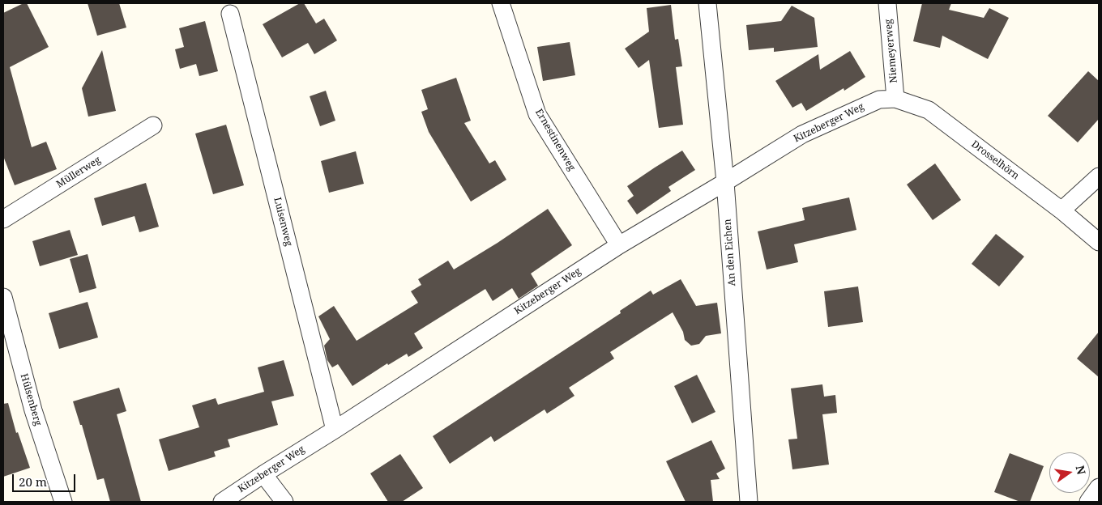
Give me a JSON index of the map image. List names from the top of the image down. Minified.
{"streets":{"street":["Niemeyerweg","Kitzeberger Weg","Ernestinenweg","Drosselhörn","Müllerweg","Luisenweg","An den Eichen","Hülsenberg"]},"crossings":[["Niemeyerweg","Kitzeberger Weg"],["Niemeyerweg","Drosselhörn"],["Kitzeberger Weg","Ernestinenweg"],["Kitzeberger Weg","Drosselhörn"],["Kitzeberger Weg","Luisenweg"],["Kitzeberger Weg","An den Eichen"]],"scale_bar":"20 m","north":"right"}
